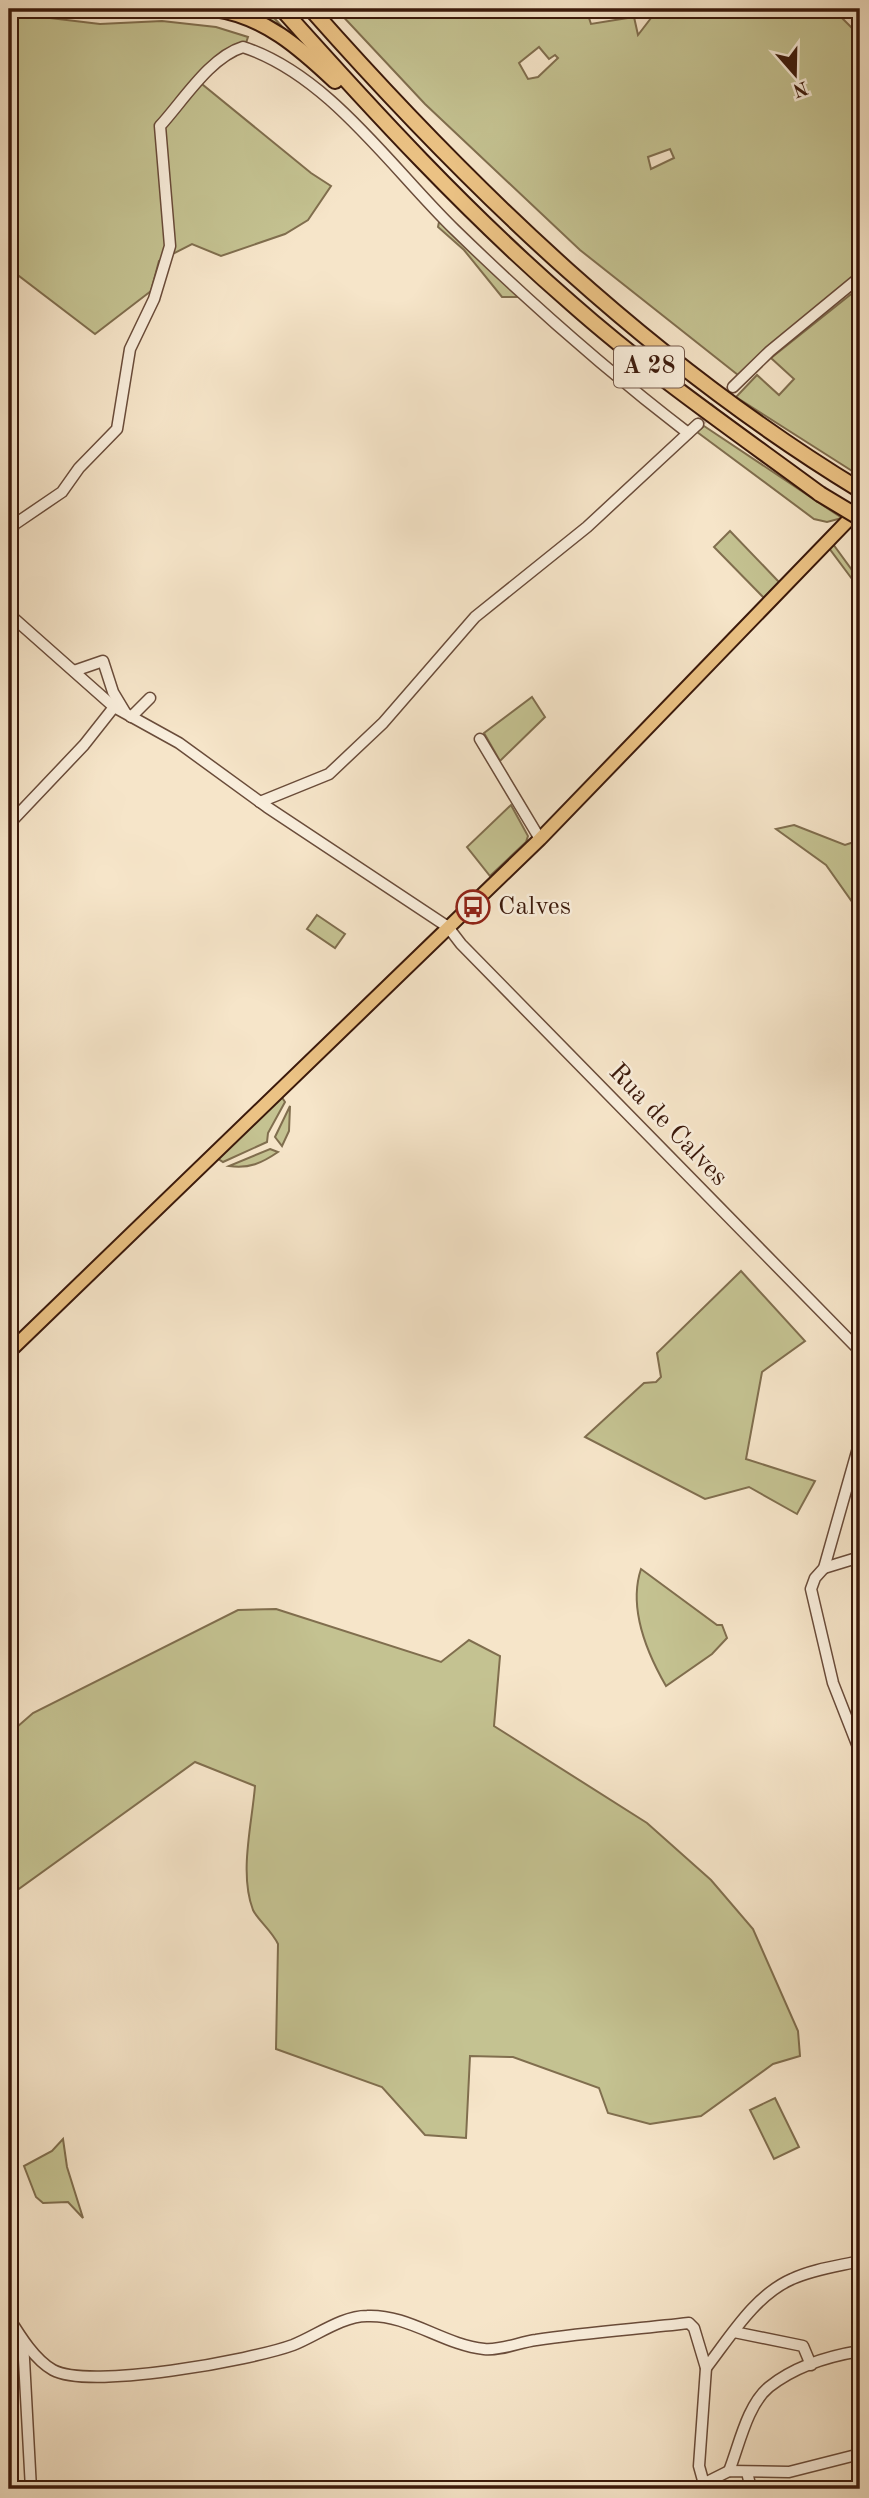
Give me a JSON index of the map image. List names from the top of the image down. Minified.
{"streets":{"highway":["A 28"],"street":["Rua de Calves"]},"places":{"bus stop":["Calves"]},"north":"bottom"}
